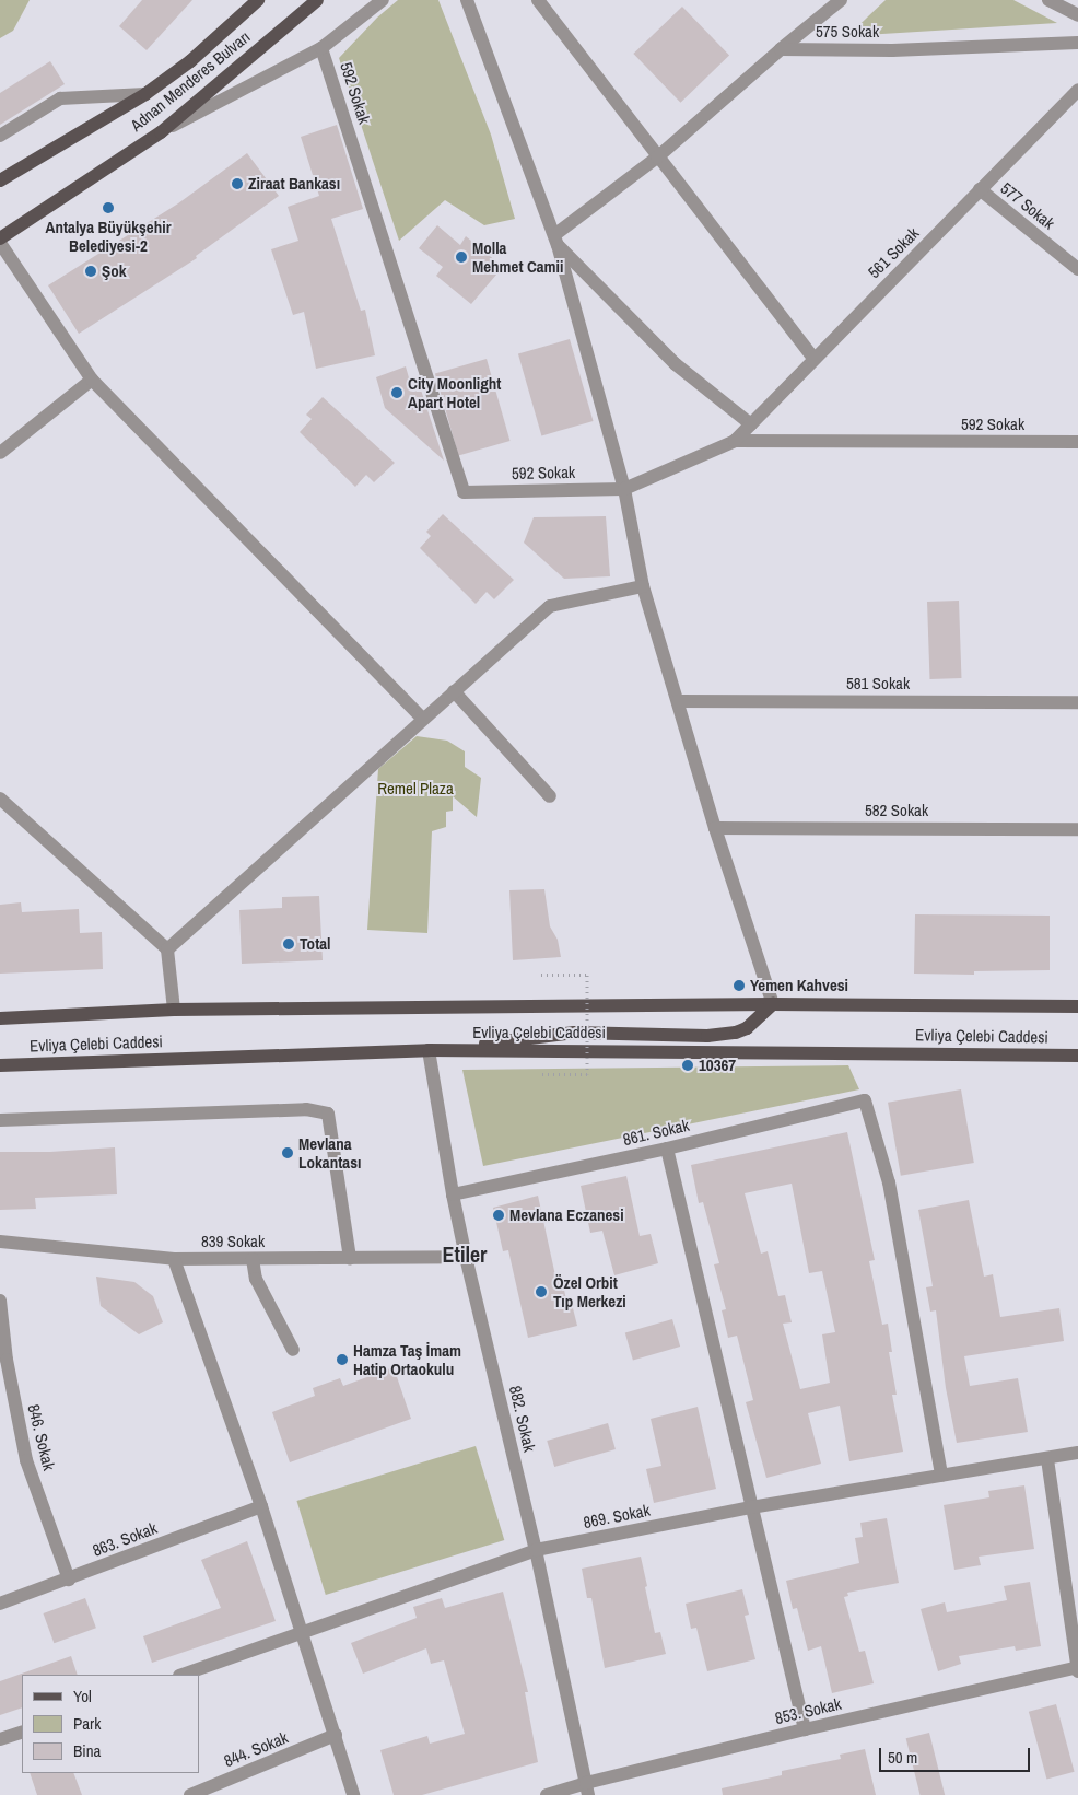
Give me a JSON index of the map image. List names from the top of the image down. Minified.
{"streets":{"main road":["Adnan Menderes Bulvarı","Evliya Çelebi Caddesi"],"street":["575 Sokak","592 Sokak","577 Sokak","561 Sokak","581 Sokak","582 Sokak","861. Sokak","839 Sokak","882. Sokak","846. Sokak","869. Sokak","863. Sokak","853. Sokak","844. Sokak"]},"crossings":[["592 Sokak","561 Sokak"],["577 Sokak","561 Sokak"],["Evliya Çelebi Caddesi","882. Sokak"],["861. Sokak","882. Sokak"],["861. Sokak","869. Sokak"],["839 Sokak","882. Sokak"],["882. Sokak","869. Sokak"],["882. Sokak","853. Sokak"],["846. Sokak","863. Sokak"]],"districts":["Etiler"],"parks":["Remel Plaza"],"places":["Ziraat Bankası","Antalya Büyükşehir Belediyesi-2","Molla Mehmet Camii","Şok","City Moonlight Apart Hotel","Total","Yemen Kahvesi","10367","Mevlana Lokantası","Mevlana Eczanesi","Özel Orbit Tıp Merkezi","Hamza Taş İmam Hatip Ortaokulu"],"legend":["Yol","Park","Bina"],"scale_bar":"50 m"}
